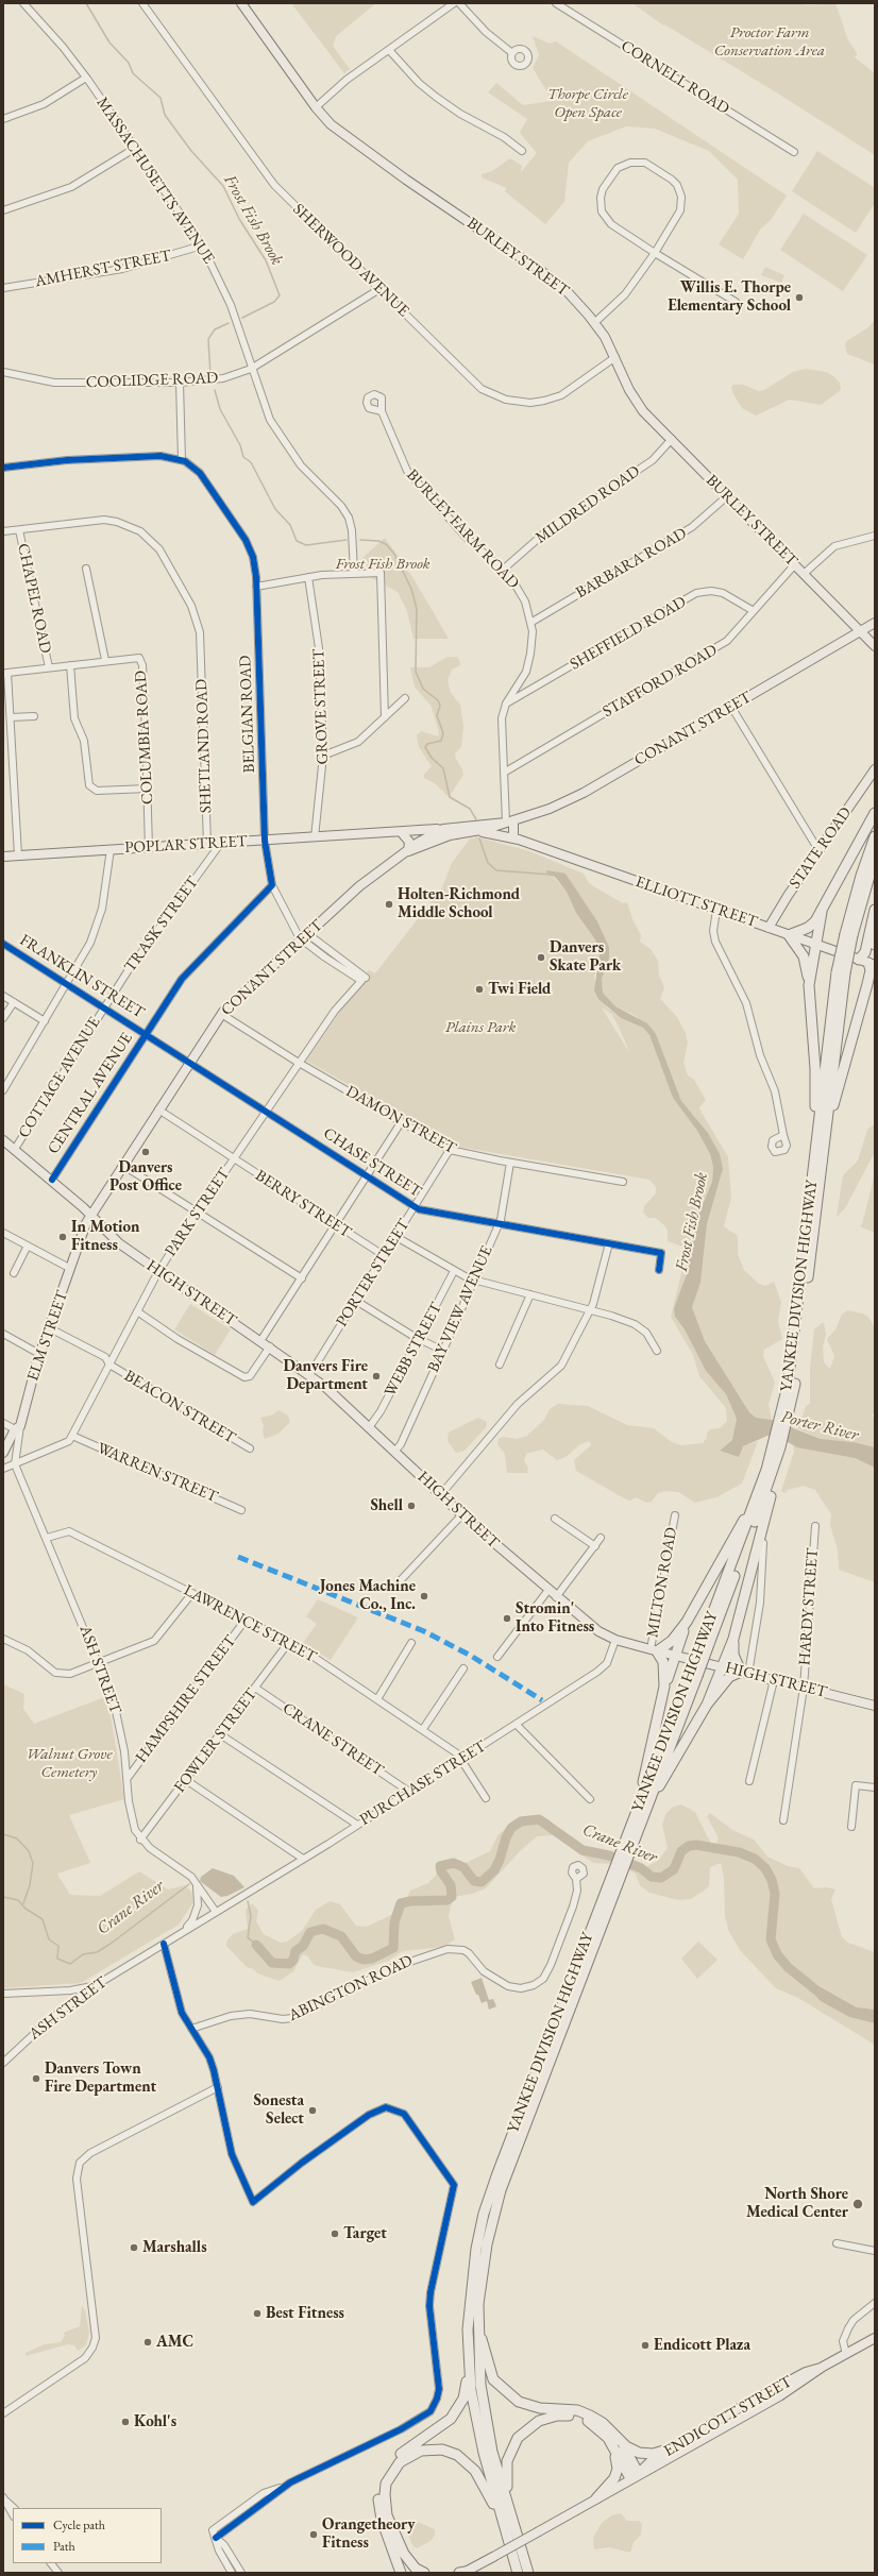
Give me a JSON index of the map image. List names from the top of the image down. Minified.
{"streets":{"highway":["YANKEE DIVISION HIGHWAY"],"main road":["BURLEY STREET","CONANT STREET","POPLAR STREET","STATE ROAD","ELLIOTT STREET","HIGH STREET","ELM STREET","ENDICOTT STREET"],"street":["CORNELL ROAD","MASSACHUSETTS AVENUE","SHERWOOD AVENUE","AMHERST STREET","COOLIDGE ROAD","MILDRED ROAD","BURLEY FARM ROAD","BARBARA ROAD","CHAPEL ROAD","SHEFFIELD ROAD","STAFFORD ROAD","GROVE STREET","BELGIAN ROAD","COLUMBIA ROAD","SHETLAND ROAD","TRASK STREET","FRANKLIN STREET","COTTAGE AVENUE","CENTRAL AVENUE","DAMON STREET","CHASE STREET","BERRY STREET","PARK STREET","PORTER STREET","BAY VIEW AVENUE","WEBB STREET","BEACON STREET","WARREN STREET","MILTON ROAD","HARDY STREET","LAWRENCE STREET","ASH STREET","HAMPSHIRE STREET","CRANE STREET","FOWLER STREET","PURCHASE STREET","ABINGTON ROAD"]},"crossings":[["MASSACHUSETTS AVENUE","AMHERST STREET"],["MASSACHUSETTS AVENUE","COOLIDGE ROAD"],["BURLEY STREET","SHERWOOD AVENUE"],["BURLEY STREET","MILDRED ROAD"],["BURLEY STREET","BARBARA ROAD"],["BURLEY STREET","STAFFORD ROAD"],["BURLEY STREET","CONANT STREET"],["SHERWOOD AVENUE","COOLIDGE ROAD"],["MILDRED ROAD","BURLEY FARM ROAD"],["BURLEY FARM ROAD","BARBARA ROAD"],["BURLEY FARM ROAD","SHEFFIELD ROAD"],["BURLEY FARM ROAD","STAFFORD ROAD"],["BURLEY FARM ROAD","CONANT STREET"],["CHAPEL ROAD","COLUMBIA ROAD"],["CHAPEL ROAD","SHETLAND ROAD"],["SHEFFIELD ROAD","STAFFORD ROAD"],["GROVE STREET","POPLAR STREET"],["BELGIAN ROAD","POPLAR STREET"],["CONANT STREET","POPLAR STREET"],["CONANT STREET","ELLIOTT STREET"],["CONANT STREET","FRANKLIN STREET"],["CONANT STREET","DAMON STREET"],["CONANT STREET","CHASE STREET"],["CONANT STREET","BERRY STREET"],["CONANT STREET","PARK STREET"],["CONANT STREET","HIGH STREET"],["CONANT STREET","ELM STREET"],["COLUMBIA ROAD","POPLAR STREET"],["SHETLAND ROAD","POPLAR STREET"],["POPLAR STREET","TRASK STREET"],["STATE ROAD","ELLIOTT STREET"],["TRASK STREET","FRANKLIN STREET"],["TRASK STREET","COTTAGE AVENUE"],["FRANKLIN STREET","COTTAGE AVENUE"],["FRANKLIN STREET","CENTRAL AVENUE"],["FRANKLIN STREET","CHASE STREET"],["COTTAGE AVENUE","HIGH STREET"],["CENTRAL AVENUE","HIGH STREET"],["DAMON STREET","PARK STREET"],["DAMON STREET","PORTER STREET"],["DAMON STREET","BAY VIEW AVENUE"],["CHASE STREET","PARK STREET"],["CHASE STREET","PORTER STREET"],["CHASE STREET","BAY VIEW AVENUE"],["BERRY STREET","PARK STREET"],["BERRY STREET","PORTER STREET"],["PARK STREET","HIGH STREET"],["PARK STREET","BEACON STREET"],["PARK STREET","WARREN STREET"],["PARK STREET","ASH STREET"],["PORTER STREET","HIGH STREET"],["HIGH STREET","BAY VIEW AVENUE"],["HIGH STREET","ELM STREET"],["HIGH STREET","WEBB STREET"],["HIGH STREET","MILTON ROAD"],["HIGH STREET","HARDY STREET"],["HIGH STREET","PURCHASE STREET"],["ELM STREET","BEACON STREET"],["LAWRENCE STREET","ASH STREET"],["LAWRENCE STREET","HAMPSHIRE STREET"],["LAWRENCE STREET","FOWLER STREET"],["LAWRENCE STREET","PURCHASE STREET"],["ASH STREET","HAMPSHIRE STREET"],["ASH STREET","FOWLER STREET"],["ASH STREET","PURCHASE STREET"],["CRANE STREET","FOWLER STREET"],["CRANE STREET","PURCHASE STREET"]],"water":["Frost Fish Brook","Porter River","Crane River"],"parks":["Proctor Farm Conservation Area","Thorpe Circle Open Space","Frost Fish Brook","Plains Park","Walnut Grove Cemetery"],"places":["Willis E. Thorpe Elementary School","Holten-Richmond Middle School","Danvers Skate Park","Twi Field","Danvers Post Office","In Motion Fitness","Danvers Fire Department","Shell","Jones Machine Co., Inc.","Stromin' Into Fitness","Danvers Town Fire Department","Sonesta Select","North Shore Medical Center","Target","Marshalls","Best Fitness","AMC","Endicott Plaza","Kohl's","Orangetheory Fitness"],"legend":["Cycle path","Path"]}
